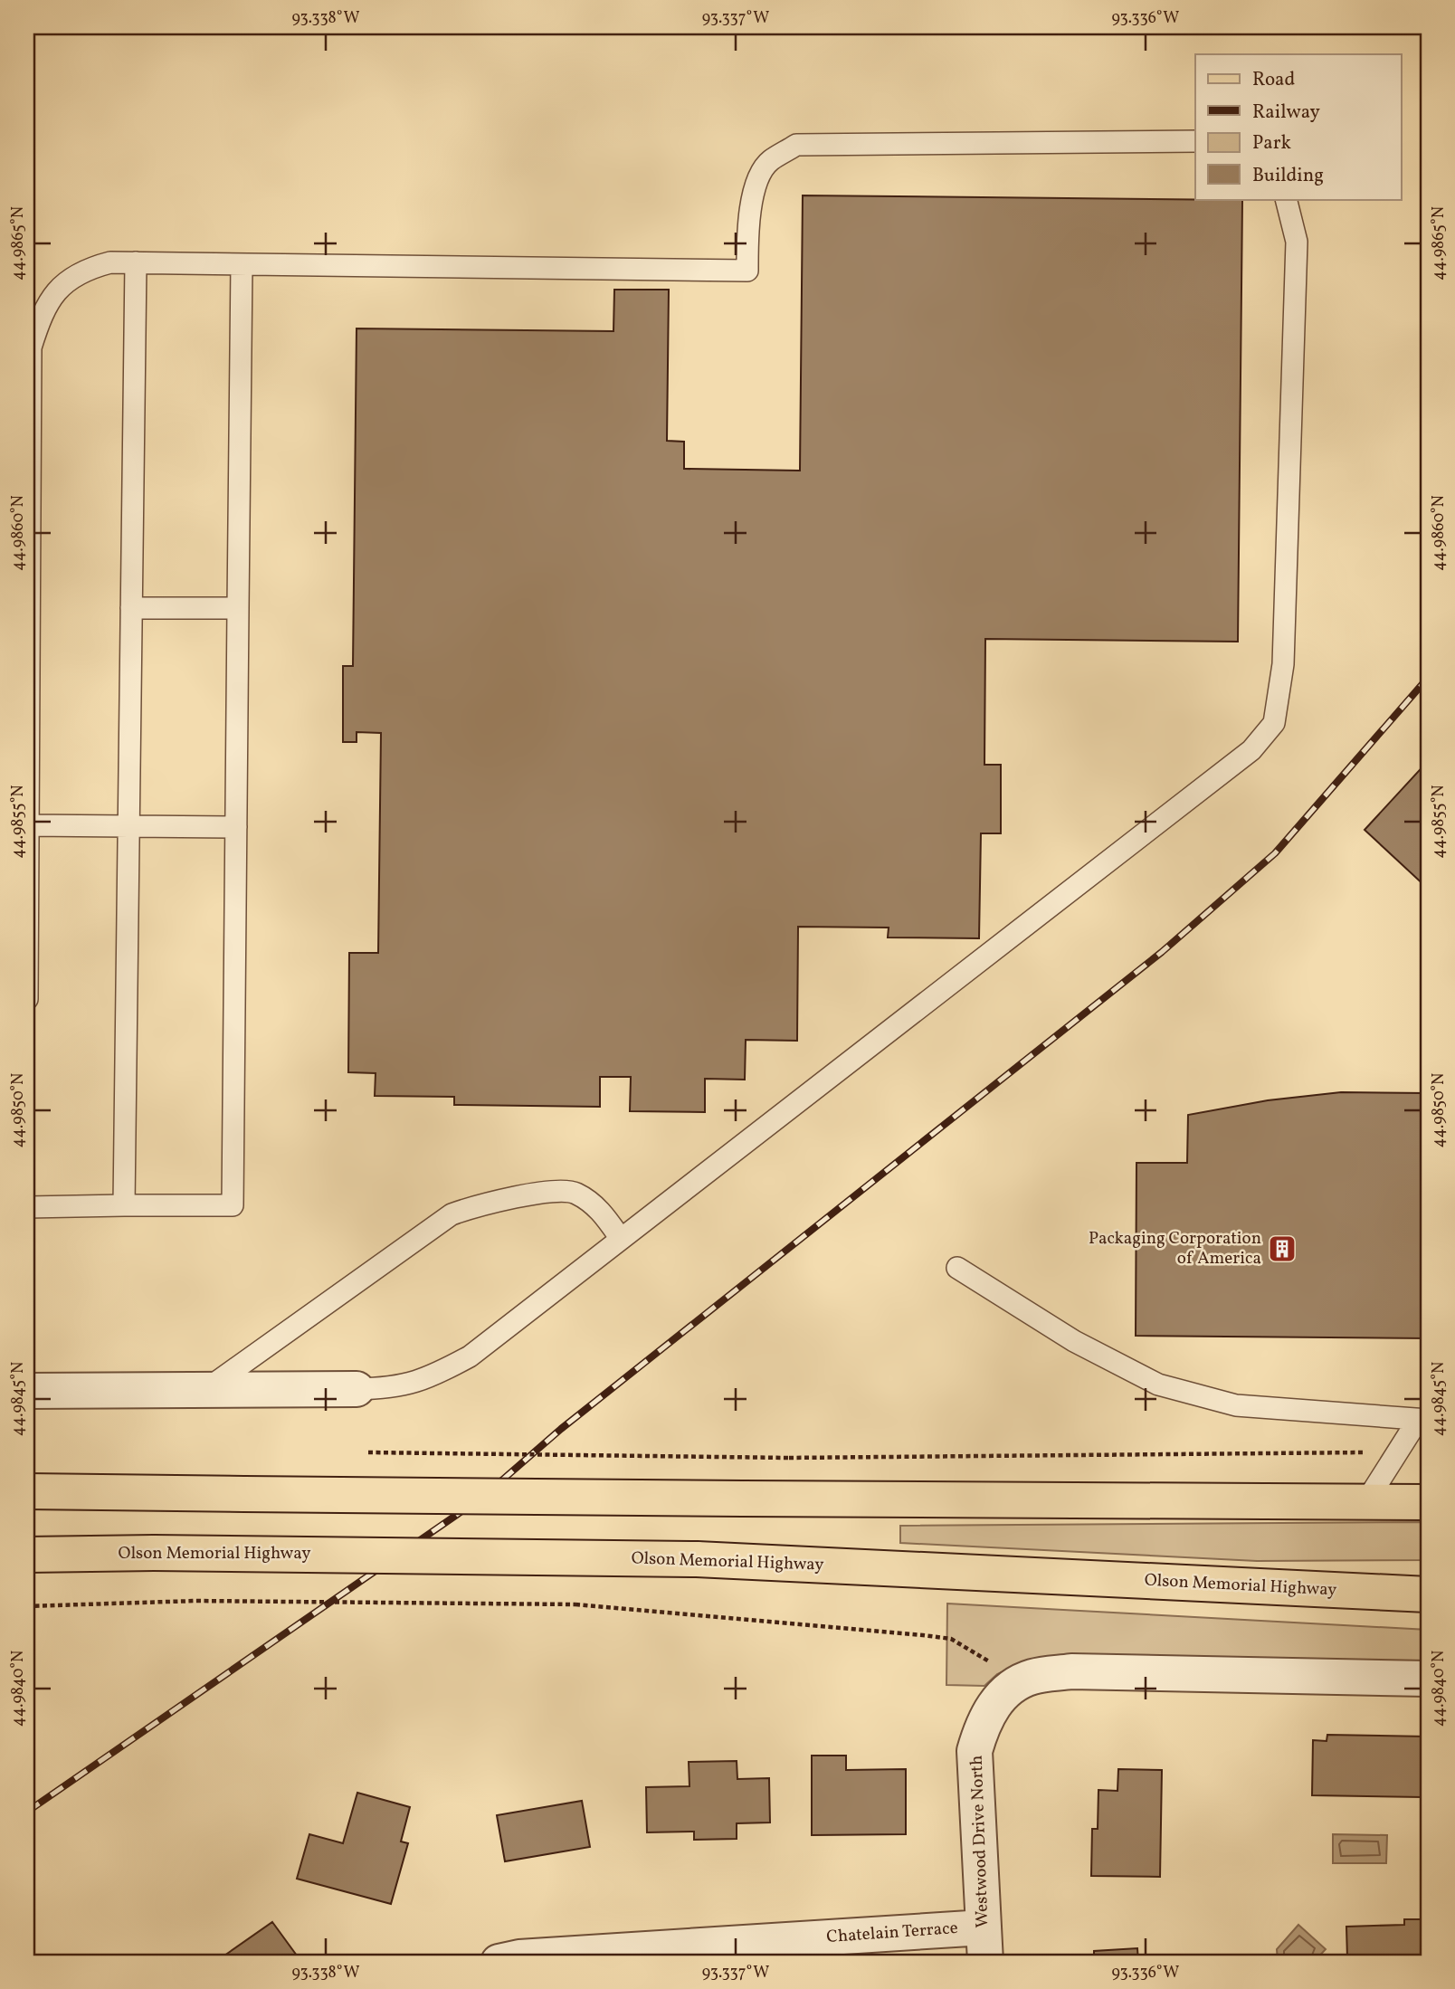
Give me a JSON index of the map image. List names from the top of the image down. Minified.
{"streets":{"main road":["Olson Memorial Highway"],"street":["Westwood Drive North","Chatelain Terrace"]},"crossings":[["Westwood Drive North","Chatelain Terrace"]],"places":{"building":["Packaging Corporation of America"]},"legend":["Road","Railway","Park","Building"],"coordinates":["93.338°W","93.337°W","93.336°W","44.9865°N","44.9860°N","44.9855°N","44.9850°N","44.9845°N","44.9840°N"]}
